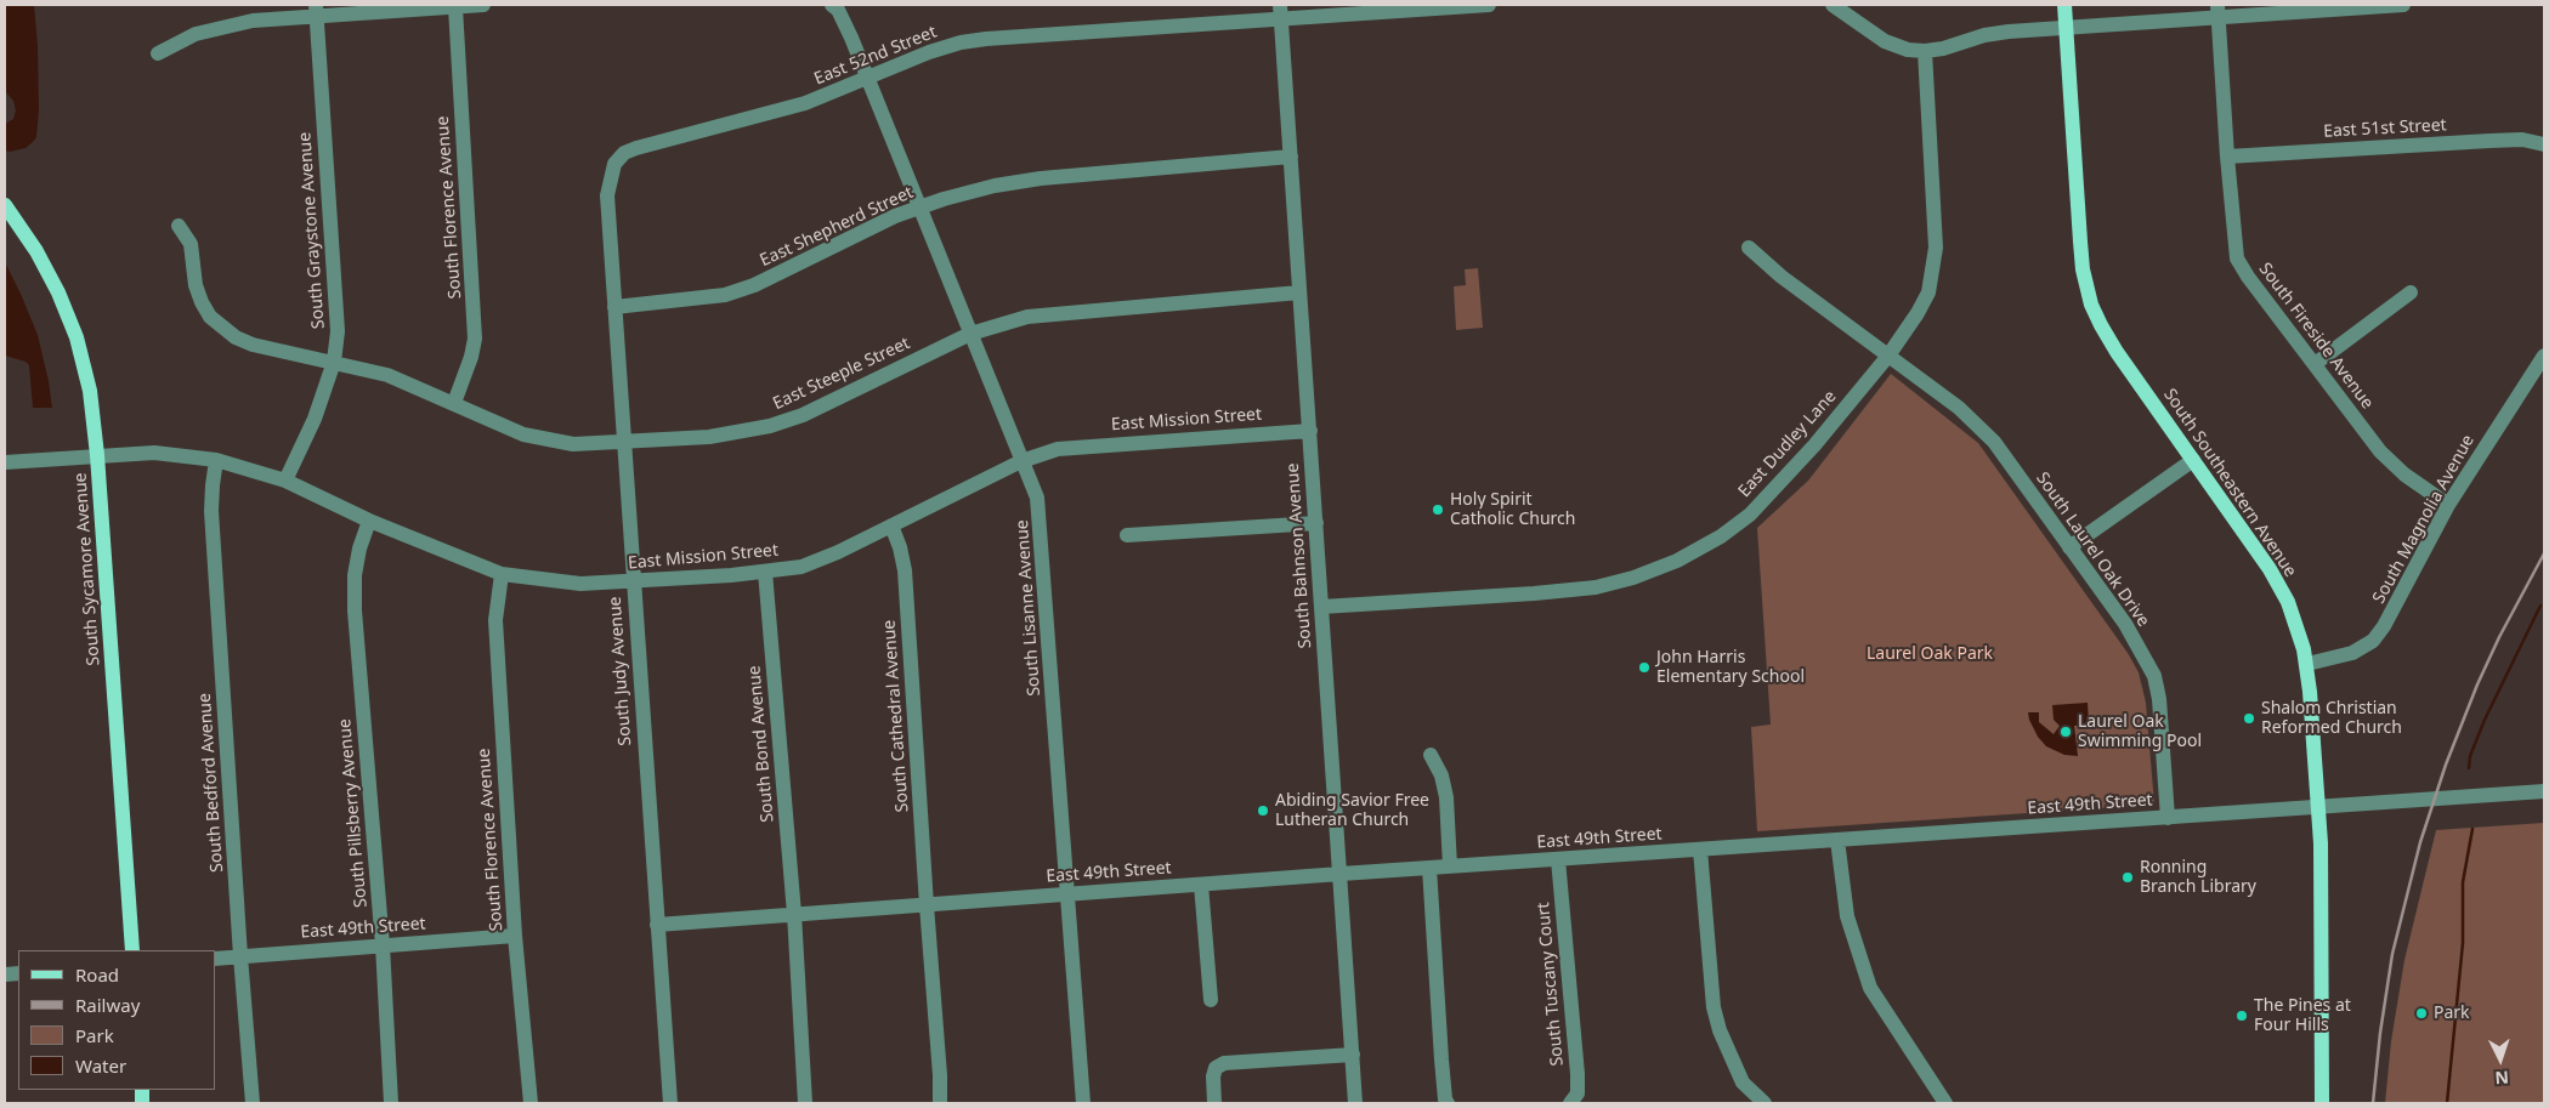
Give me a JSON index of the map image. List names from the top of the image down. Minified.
{"streets":{"main road":["South Southeastern Avenue","South Sycamore Avenue"],"street":["East 52nd Street","East 51st Street","South Florence Avenue","East Shepherd Street","South Graystone Avenue","South Fireside Avenue","East Steeple Street","East Mission Street","East Dudley Lane","South Magnolia Avenue","South Laurel Oak Drive","South Bahnson Avenue","South Lisanne Avenue","South Judy Avenue","South Cathedral Avenue","South Bond Avenue","South Bedford Avenue","East 49th Street","South Pillsberry Avenue","South Tuscany Court"]},"crossings":[["East 52nd Street","South Bahnson Avenue"],["East 52nd Street","South Lisanne Avenue"],["East 52nd Street","South Judy Avenue"],["East 51st Street","South Fireside Avenue"],["South Florence Avenue","East Steeple Street"],["South Florence Avenue","East Mission Street"],["South Florence Avenue","East 49th Street"],["East Shepherd Street","South Bahnson Avenue"],["East Shepherd Street","South Lisanne Avenue"],["East Shepherd Street","South Judy Avenue"],["South Graystone Avenue","East Steeple Street"],["South Graystone Avenue","East Mission Street"],["South Fireside Avenue","South Magnolia Avenue"],["East Steeple Street","South Bahnson Avenue"],["East Steeple Street","South Lisanne Avenue"],["East Steeple Street","South Judy Avenue"],["East Mission Street","South Bahnson Avenue"],["East Mission Street","South Sycamore Avenue"],["East Mission Street","South Lisanne Avenue"],["East Mission Street","South Judy Avenue"],["East Mission Street","South Cathedral Avenue"],["East Mission Street","South Bond Avenue"],["East Mission Street","South Bedford Avenue"],["East Mission Street","South Pillsberry Avenue"],["East Dudley Lane","South Laurel Oak Drive"],["East Dudley Lane","South Bahnson Avenue"],["South Southeastern Avenue","South Magnolia Avenue"],["South Southeastern Avenue","East 49th Street"],["South Laurel Oak Drive","East 49th Street"],["South Bahnson Avenue","East 49th Street"],["South Lisanne Avenue","East 49th Street"],["South Judy Avenue","East 49th Street"],["South Cathedral Avenue","East 49th Street"],["South Bond Avenue","East 49th Street"],["South Bedford Avenue","East 49th Street"],["East 49th Street","South Pillsberry Avenue"],["East 49th Street","South Tuscany Court"]],"parks":["Laurel Oak Park"],"places":["Holy Spirit Catholic Church","John Harris Elementary School","Shalom Christian Reformed Church","Laurel Oak Swimming Pool","Abiding Savior Free Lutheran Church","Ronning Branch Library","Park","The Pines at Four Hills"],"legend":["Road","Railway","Park","Water"],"north":"bottom"}
